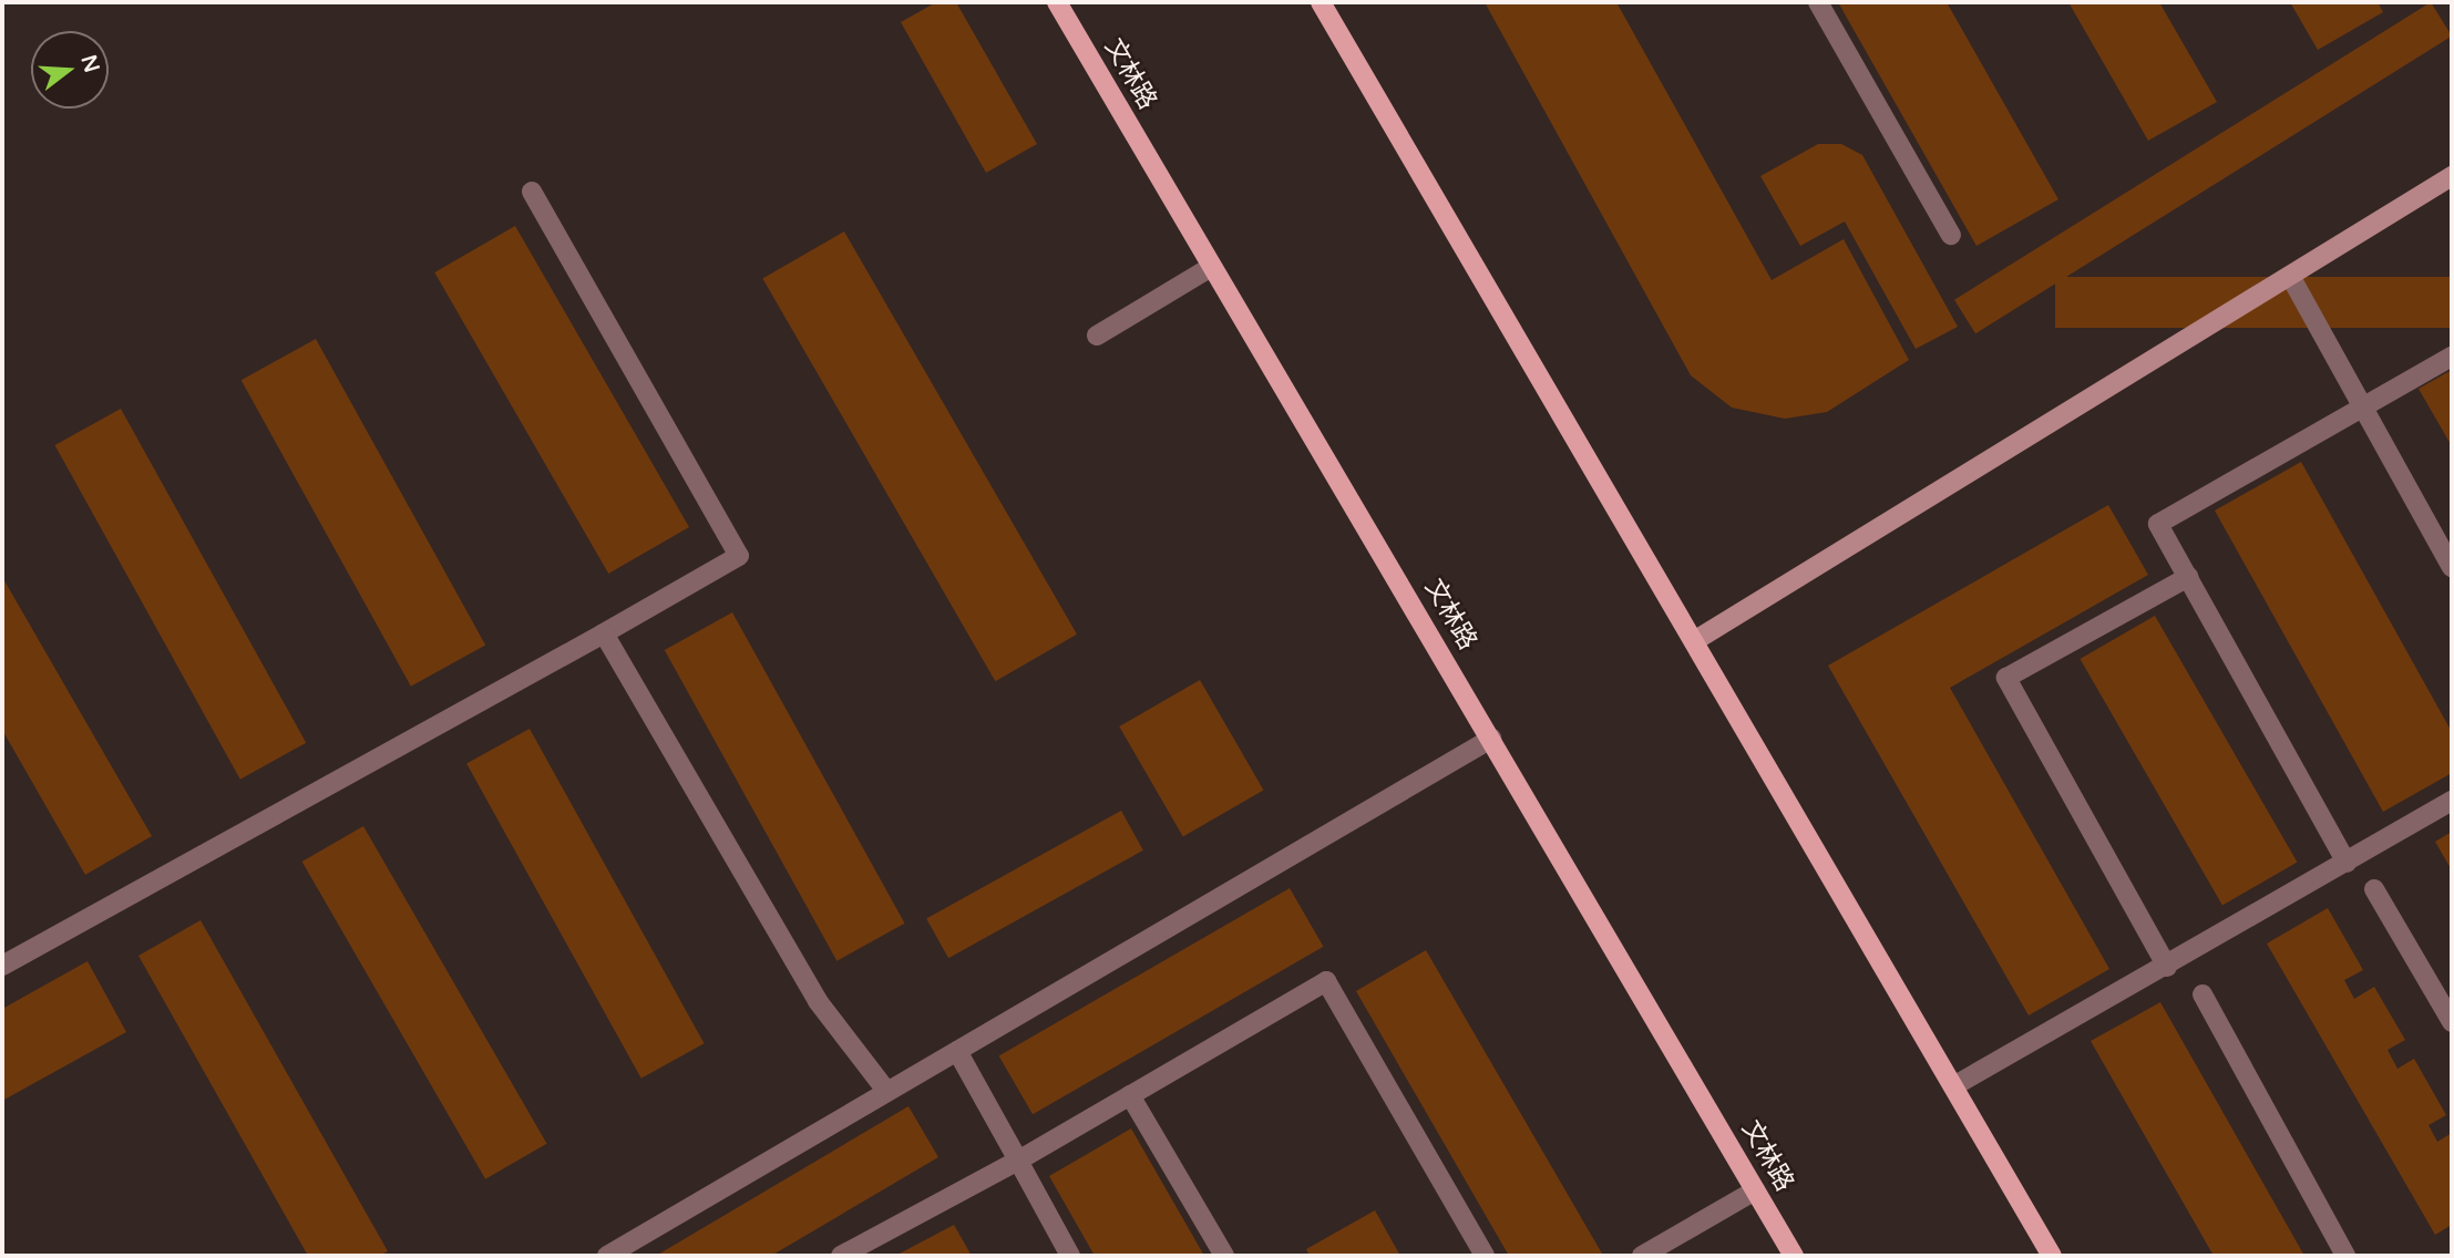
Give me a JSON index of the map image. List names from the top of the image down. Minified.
{"streets":{"main road":["文林路"]},"north":"right"}
